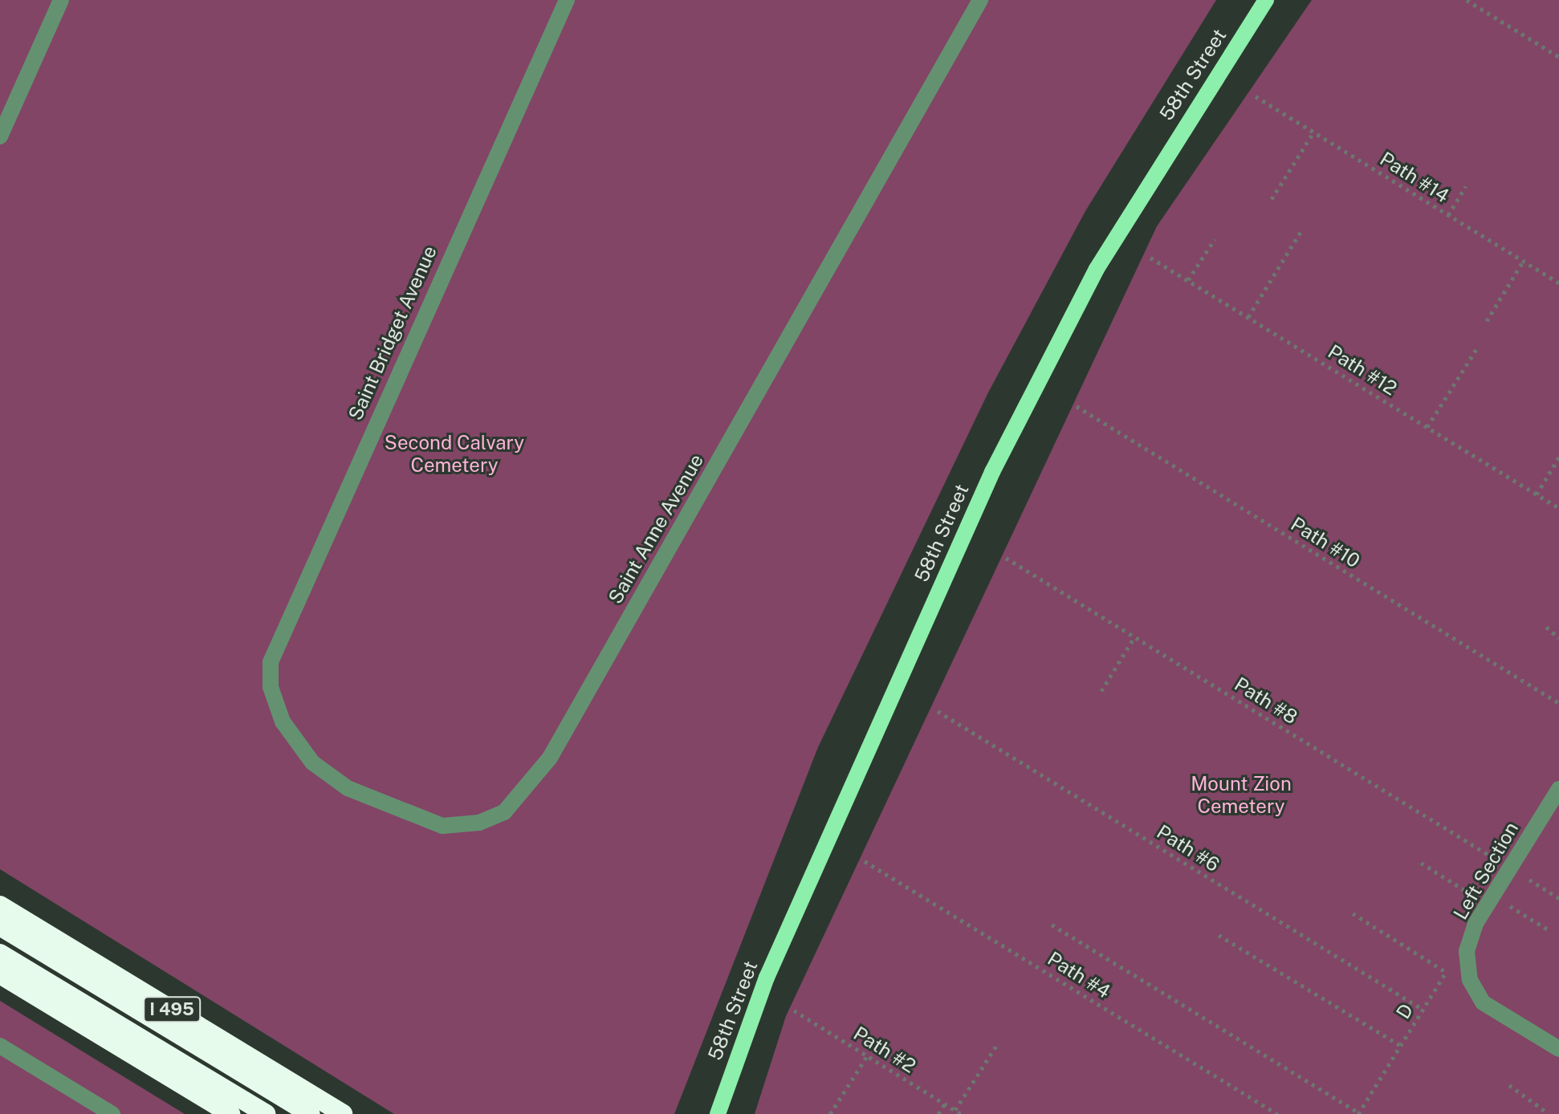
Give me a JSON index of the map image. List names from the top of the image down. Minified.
{"streets":{"highway":["I 495"],"main road":["58th Street"],"lane":["Saint Bridget Avenue","Saint Anne Avenue","Left Section"],"path":["Path #14","Path #12","Path #10","Path #8","Path #6","Path #4","D","Path #2"]},"crossings":[["Saint Bridget Avenue","Saint Anne Avenue"],["Path #8","Left Section"],["Path #6","D"]],"parks":["Second Calvary Cemetery","Mount Zion Cemetery"]}
